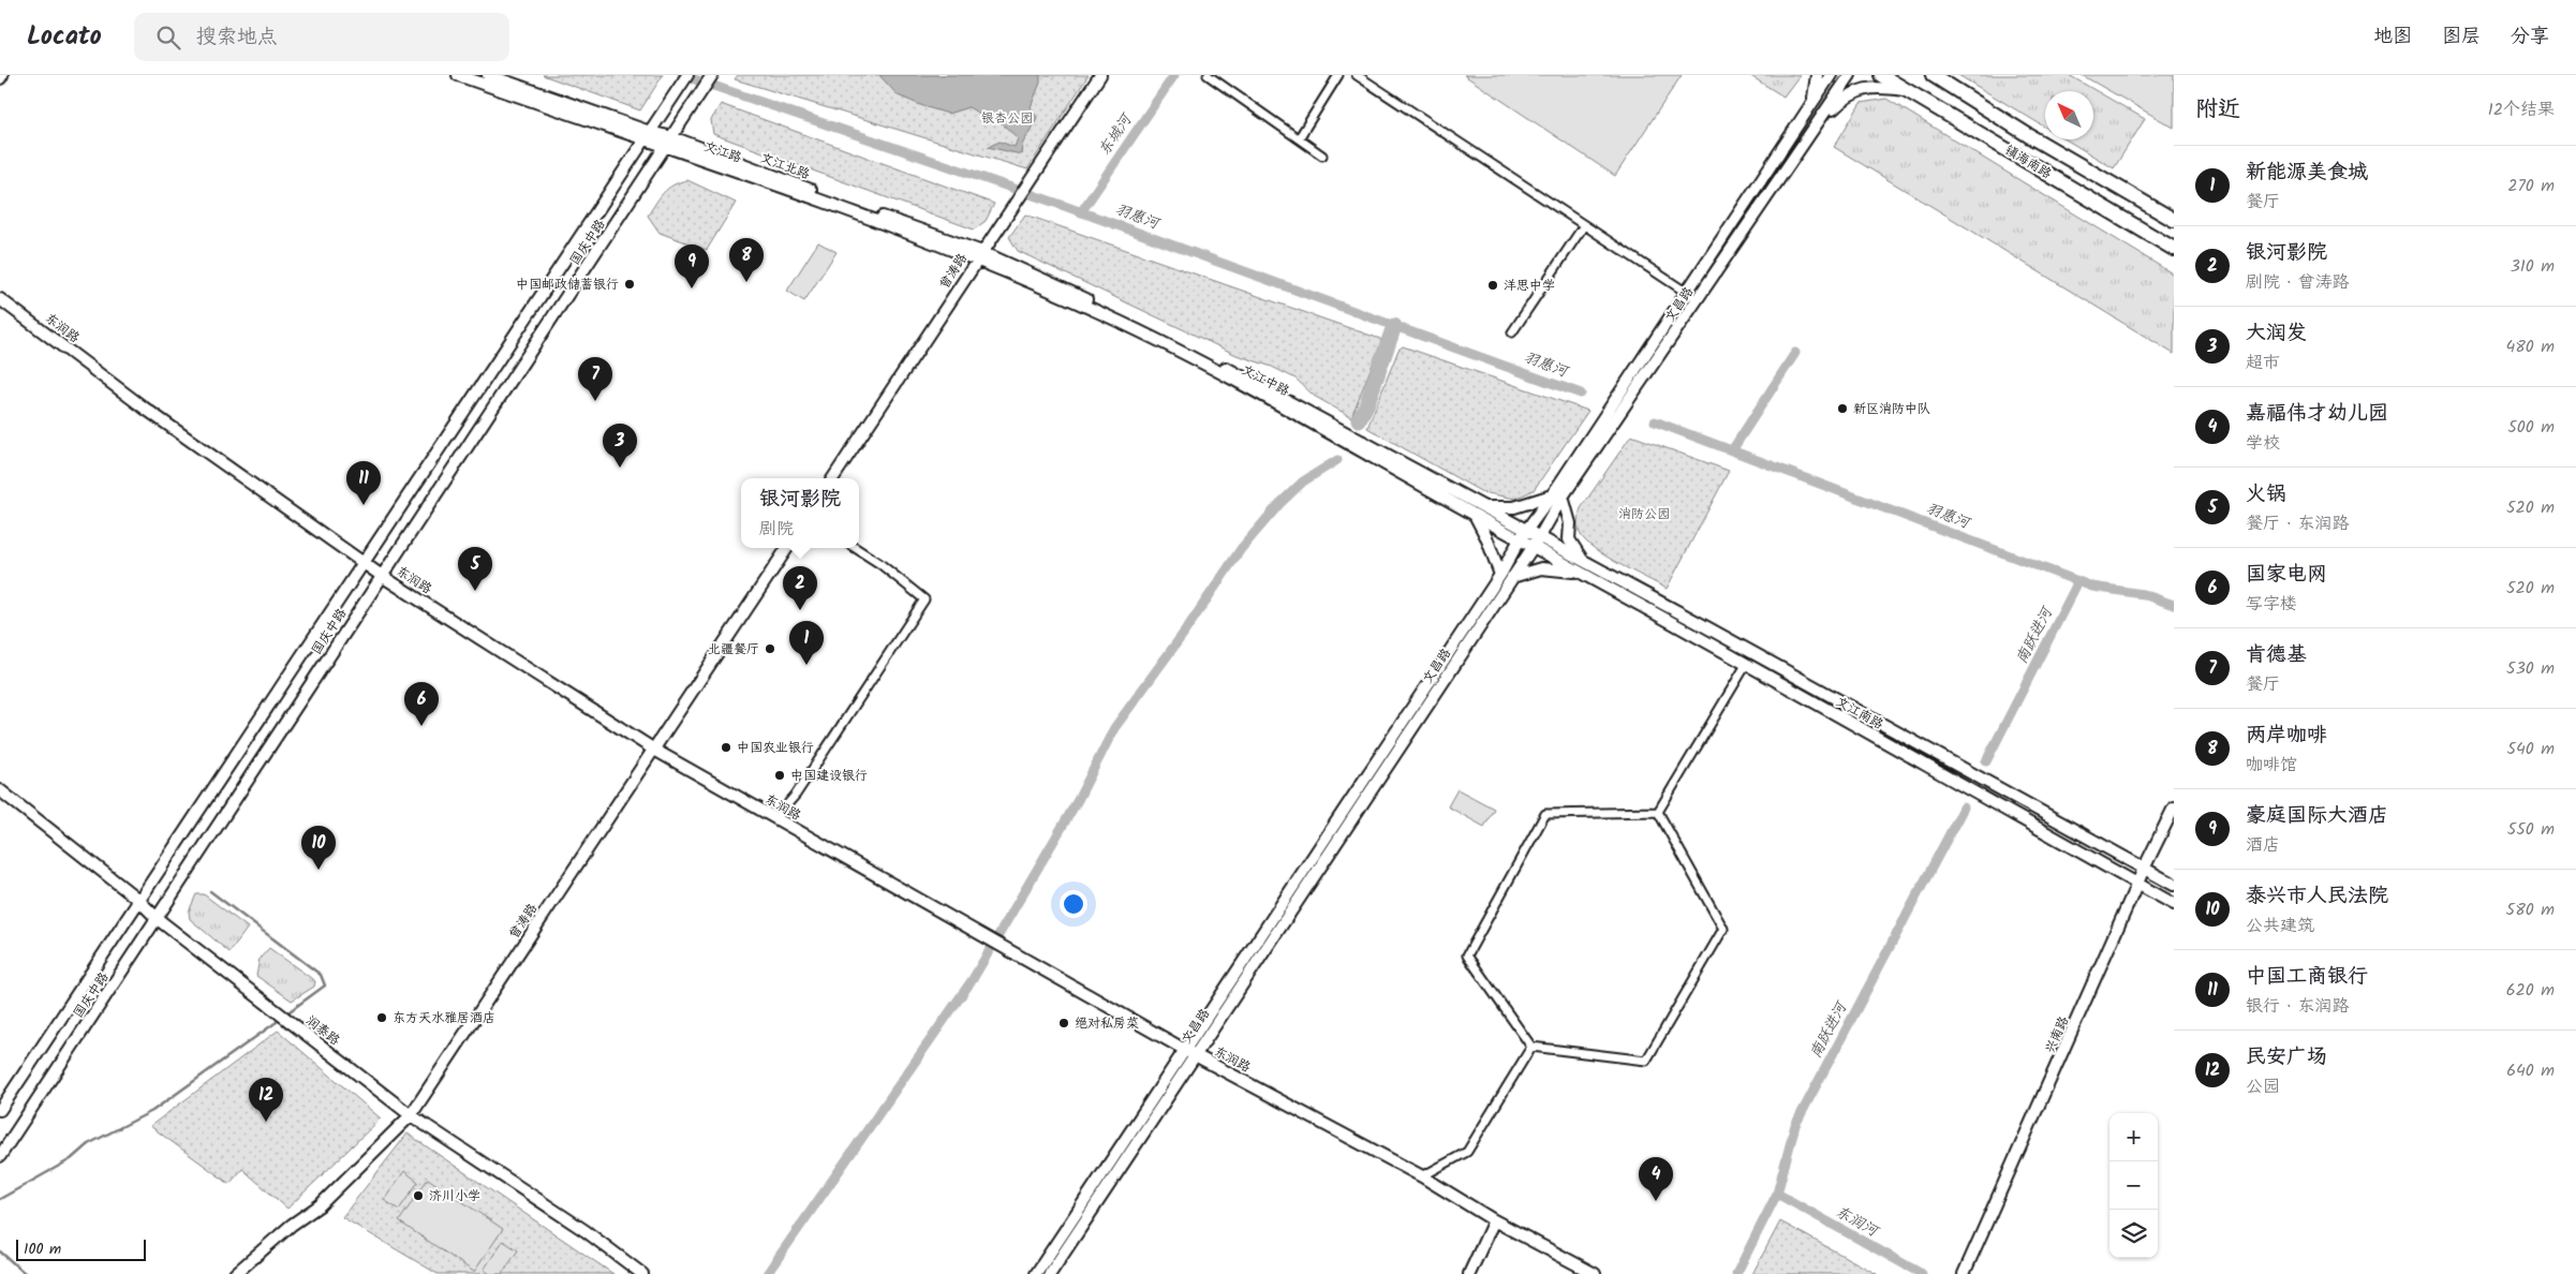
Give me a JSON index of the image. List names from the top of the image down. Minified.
{"streets":{"highway":["镇海南路"],"main road":["文江路","国庆中路","曾涛路","文昌路","东润路","文江中路","文江南路","润泰路","兴南路"]},"crossings":[["文江路","国庆中路"],["文江路","曾涛路"],["文江路","文江中路"],["国庆中路","东润路"],["国庆中路","润泰路"],["曾涛路","东润路"],["曾涛路","文江中路"],["曾涛路","润泰路"],["文昌路","东润路"],["文昌路","文江中路"],["文昌路","文江南路"],["文江中路","文江南路"],["文江南路","兴南路"]],"water":["东城河","羽惠河","南跃进河","东润河"],"parks":["银杏公园","消防公园"],"places":["中国邮政储蓄银行","洋思中学","新区消防中队","北疆餐厅","中国农业银行","中国建设银行","东方天水雅居酒店","绝对私房菜","济川小学"],"scale_bar":"100 m","north":"top left","page":{"header":"Locato","search":"搜索地点","nav":["地图","图层","分享"],"heading":["附近","12个结果"],"list":[{"mark":"1","name":"新能源美食城","note":"餐厅","value":"270 m"},{"mark":"2","name":"银河影院","note":"剧院 · 曾涛路","value":"310 m"},{"mark":"3","name":"大润发","note":"超市","value":"480 m"},{"mark":"4","name":"嘉福伟才幼儿园","note":"学校","value":"500 m"},{"mark":"5","name":"火锅","note":"餐厅 · 东润路","value":"520 m"},{"mark":"6","name":"国家电网","note":"写字楼","value":"520 m"},{"mark":"7","name":"肯德基","note":"餐厅","value":"530 m"},{"mark":"8","name":"两岸咖啡","note":"咖啡馆","value":"540 m"},{"mark":"9","name":"豪庭国际大酒店","note":"酒店","value":"550 m"},{"mark":"10","name":"泰兴市人民法院","note":"公共建筑","value":"580 m"},{"mark":"11","name":"中国工商银行","note":"银行 · 东润路","value":"620 m"},{"mark":"12","name":"民安广场","note":"公园","value":"640 m"}],"pins":["8","9","7","3","11","5","2","1","6","10","12","4"],"popup":["银河影院","剧院"],"map_buttons":["+","−"],"scale":"100 m"}}
